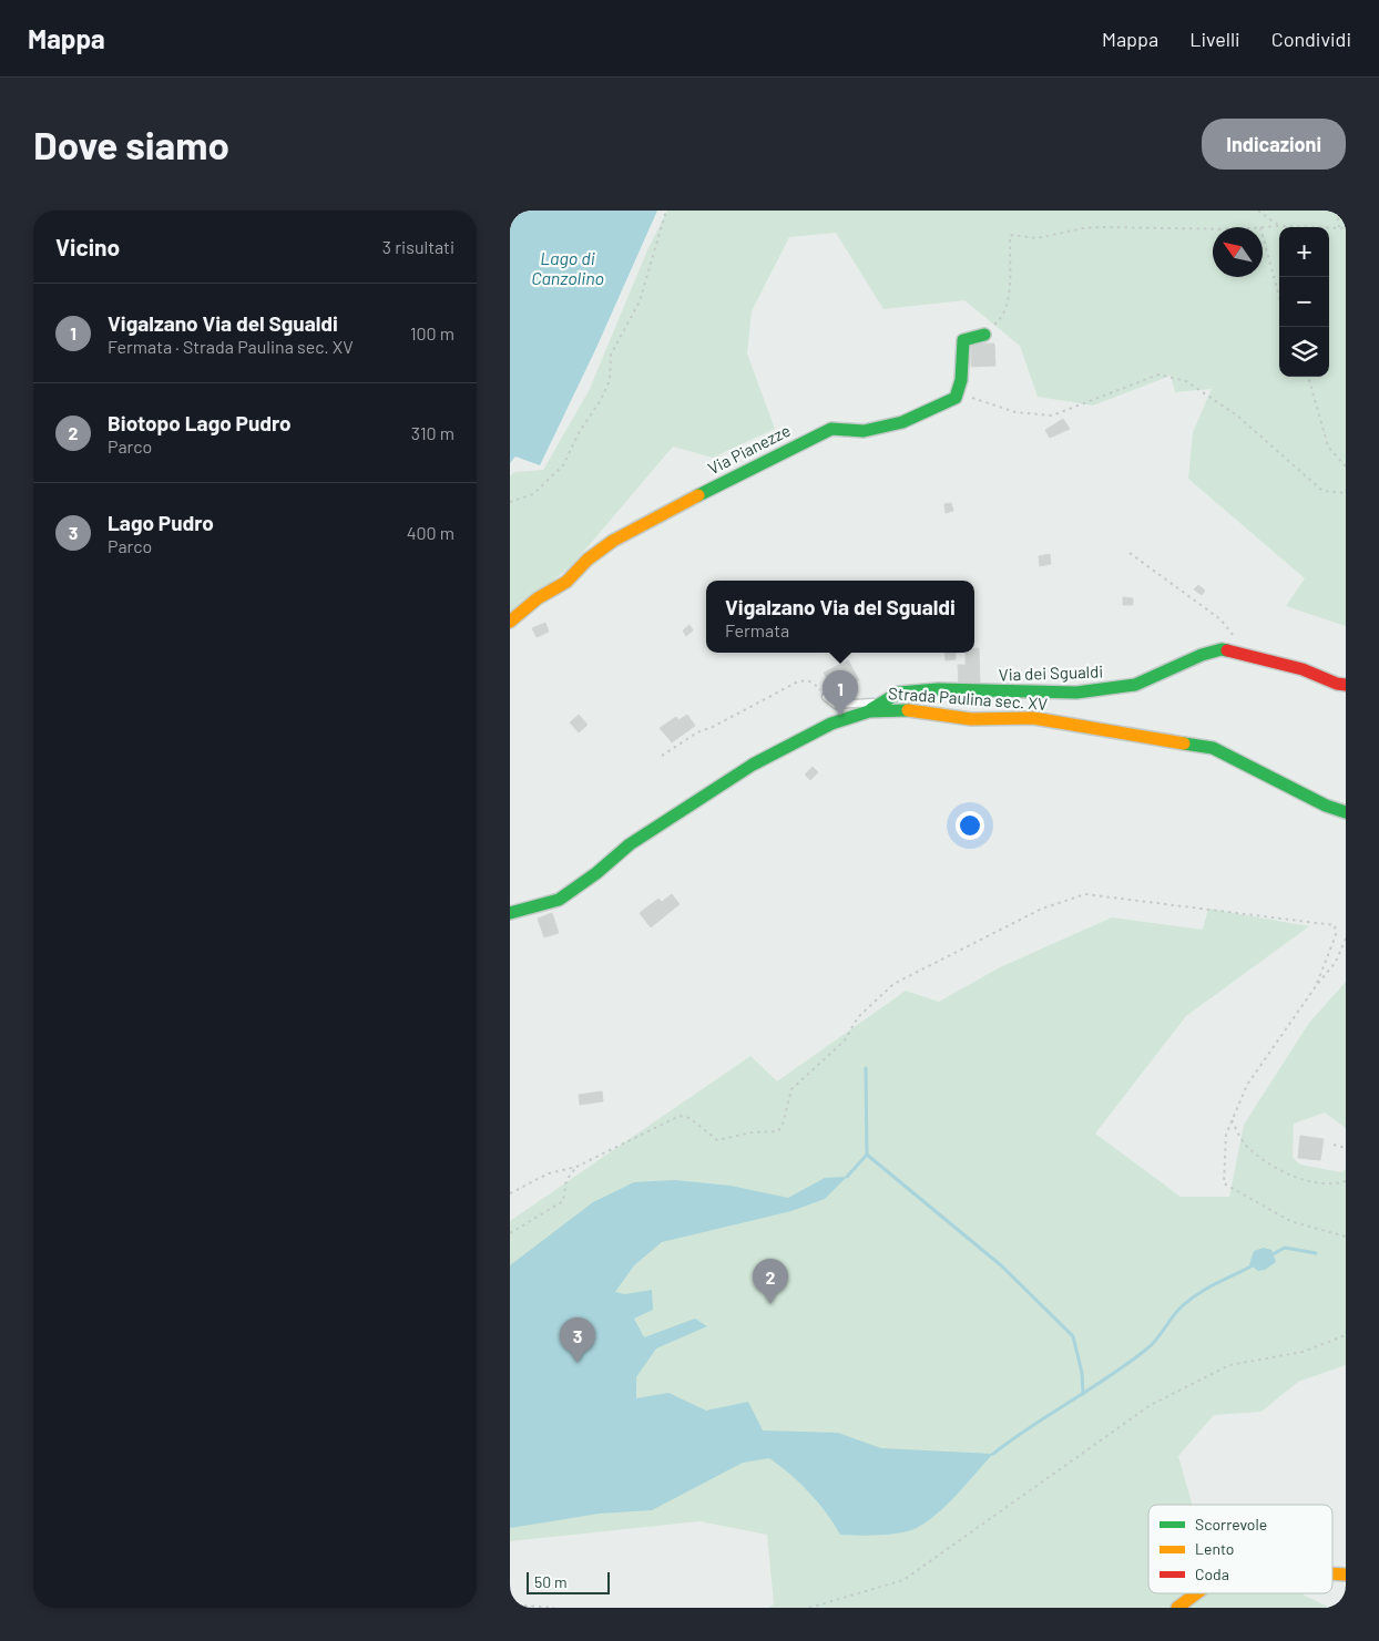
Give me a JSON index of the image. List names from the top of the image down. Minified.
{"streets":{"street":["Via Pianezze","Via dei Sgualdi","Strada Paulina sec. XV"]},"crossings":[["Via dei Sgualdi","Strada Paulina sec. XV"]],"water":["Lago di Canzolino"],"legend":["Scorrevole","Lento","Coda"],"scale_bar":"50 m","north":"top left","page":{"header":"Mappa","nav":["Mappa","Livelli","Condividi"],"buttons":"Indicazioni","title":"Dove siamo","heading":["Vicino","3 risultati"],"map_buttons":["+","−"],"list":[{"mark":"1","name":"Vigalzano Via del Sgualdi","note":"Fermata · Strada Paulina sec. XV","value":"100 m"},{"mark":"2","name":"Biotopo Lago Pudro","note":"Parco","value":"310 m"},{"mark":"3","name":"Lago Pudro","note":"Parco","value":"400 m"}],"popup":["Vigalzano Via del Sgualdi","Fermata"],"pins":["1","2","3"],"scale":"50 m"}}
